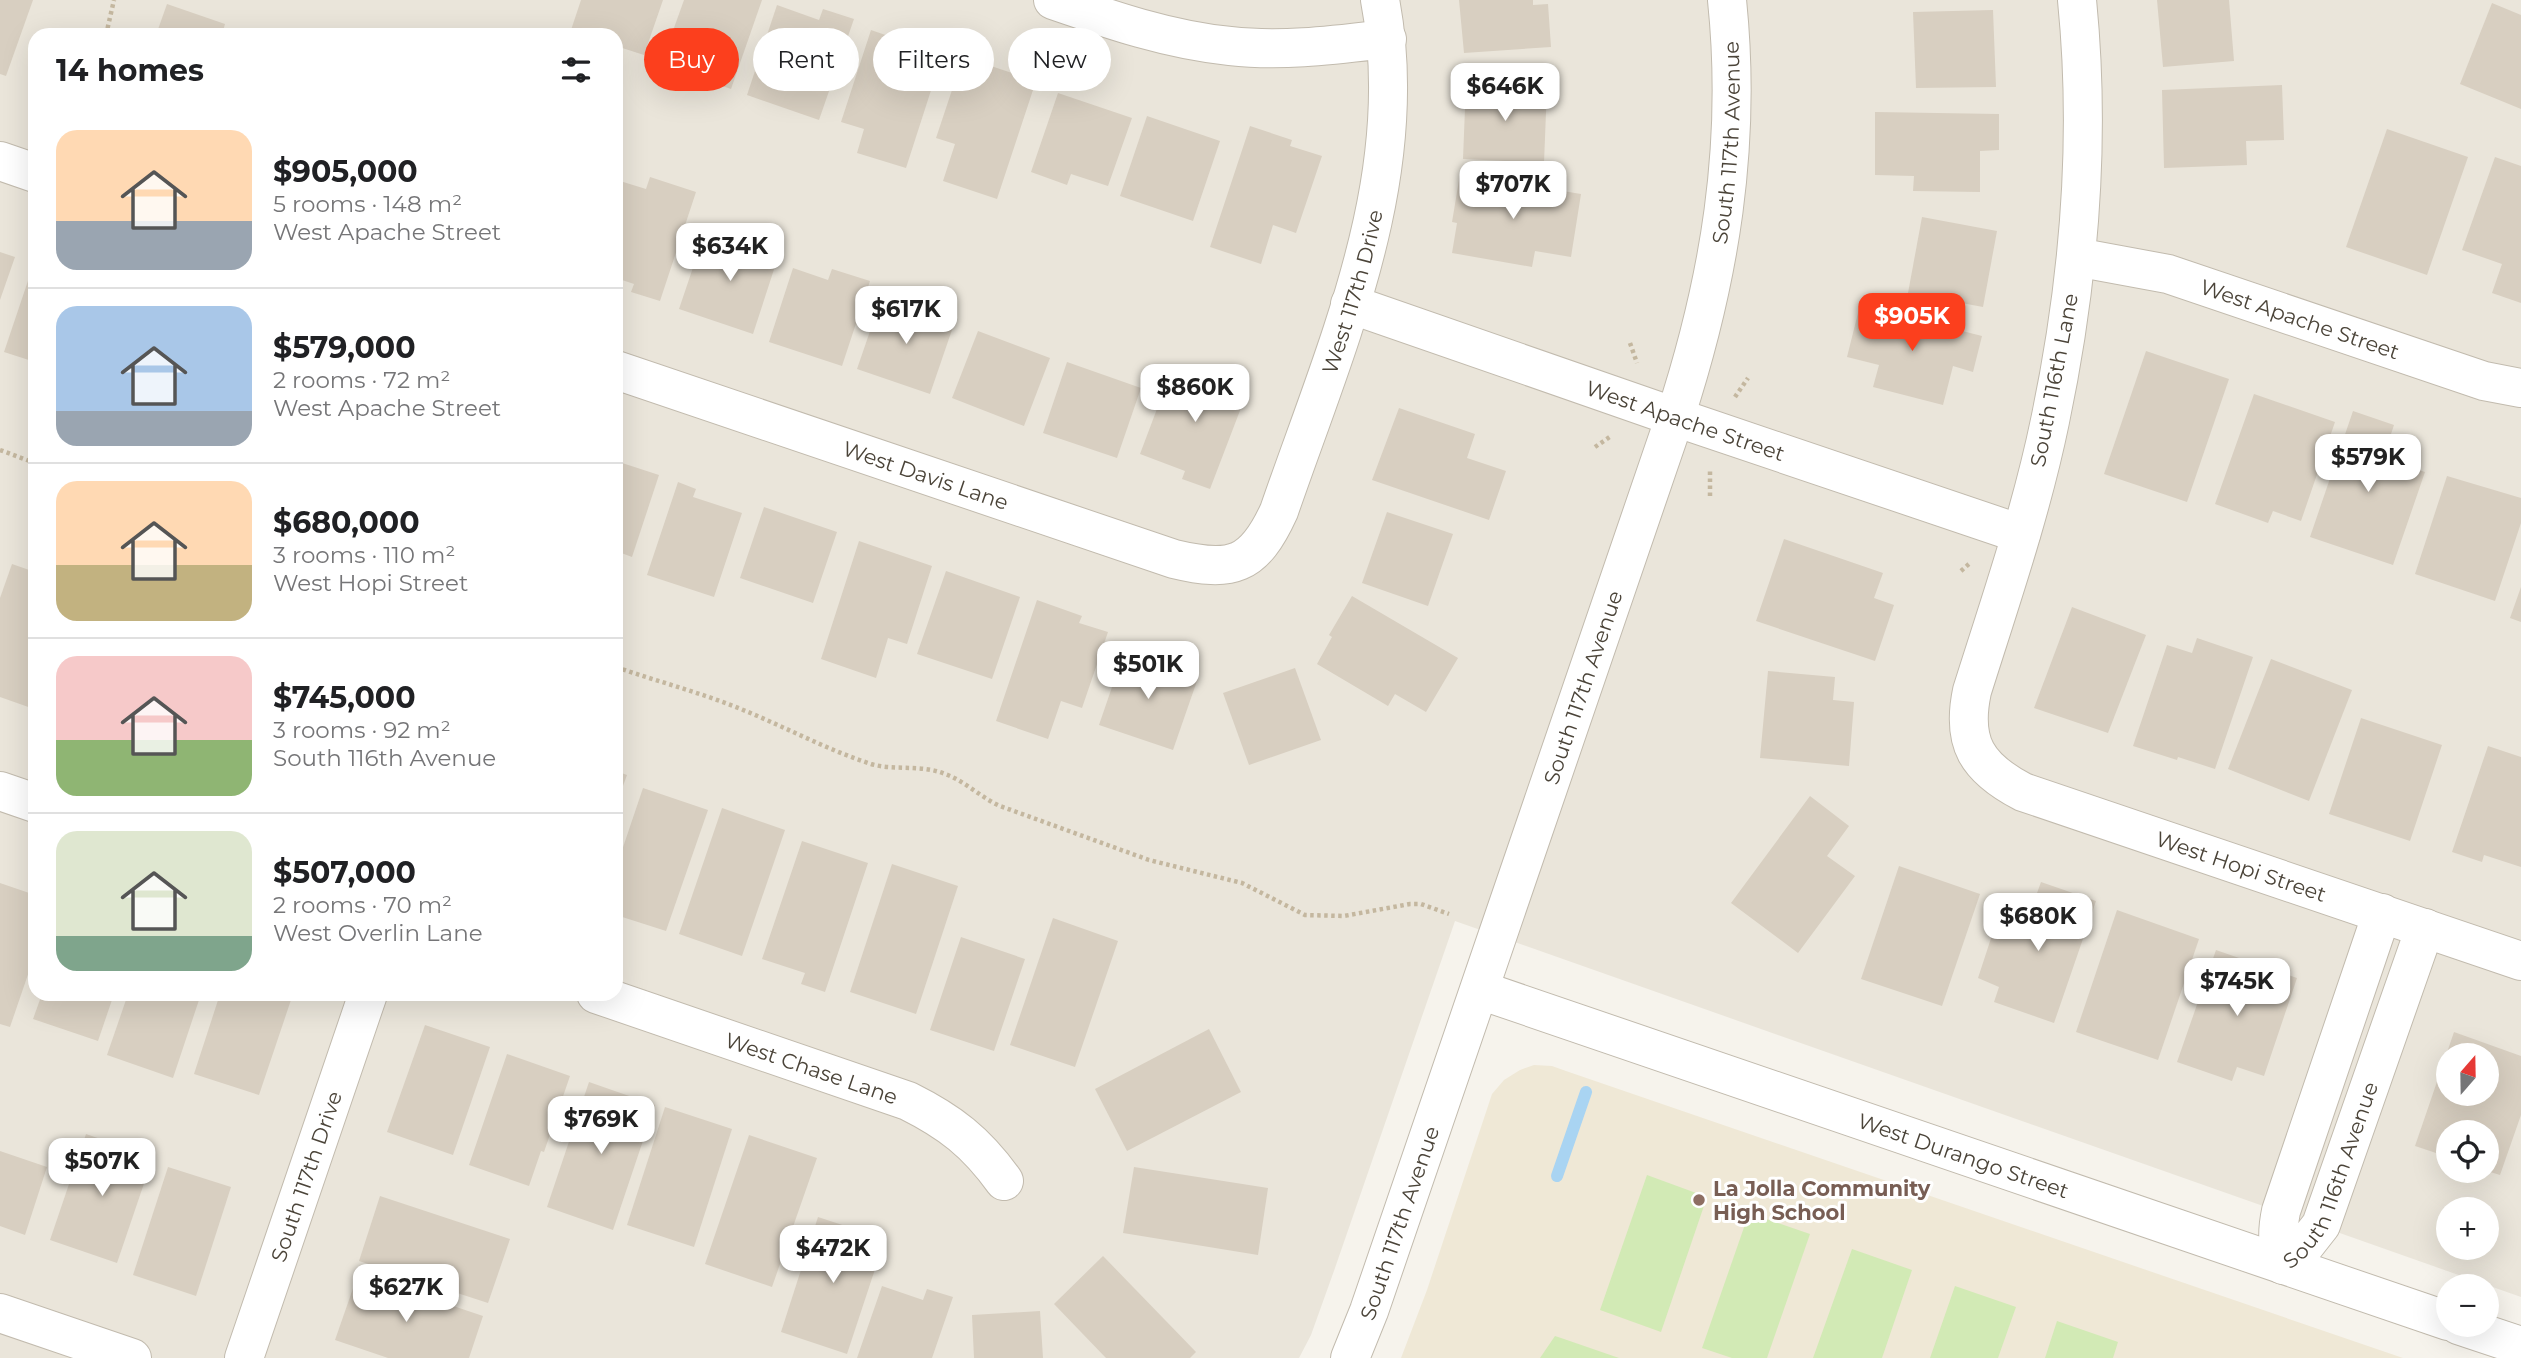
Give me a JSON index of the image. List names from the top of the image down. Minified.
{"streets":{"street":["South 117th Avenue","West 117th Drive","West Apache Street","South 116th Lane","West Davis Lane","West Hopi Street","West Chase Lane","West Durango Street","South 116th Avenue","South 117th Drive"]},"crossings":[["South 117th Avenue","West Apache Street"],["South 117th Avenue","West Durango Street"],["West 117th Drive","West Apache Street"],["West 117th Drive","West Davis Lane"],["West Apache Street","South 116th Lane"],["South 116th Lane","West Hopi Street"],["West Hopi Street","South 116th Avenue"],["West Durango Street","South 116th Avenue"]],"places":["La Jolla Community High School"],"north":"top","page":{"chip":["Buy","Rent","Filters","New"],"heading":"14 homes","price":["$646K","$707K","$634K","$617K","$905K","$860K","$579K","$501K","$680K","$745K","$769K","$507K","$472K","$627K"],"list":[{"name":"$905,000","note":"5 rooms · 148 m² · West Apache Street"},{"name":"$579,000","note":"2 rooms · 72 m² · West Apache Street"},{"name":"$680,000","note":"3 rooms · 110 m² · West Hopi Street"},{"name":"$745,000","note":"3 rooms · 92 m² · South 116th Avenue"},{"name":"$507,000","note":"2 rooms · 70 m² · West Overlin Lane"}],"map_buttons":["+","−"]}}
